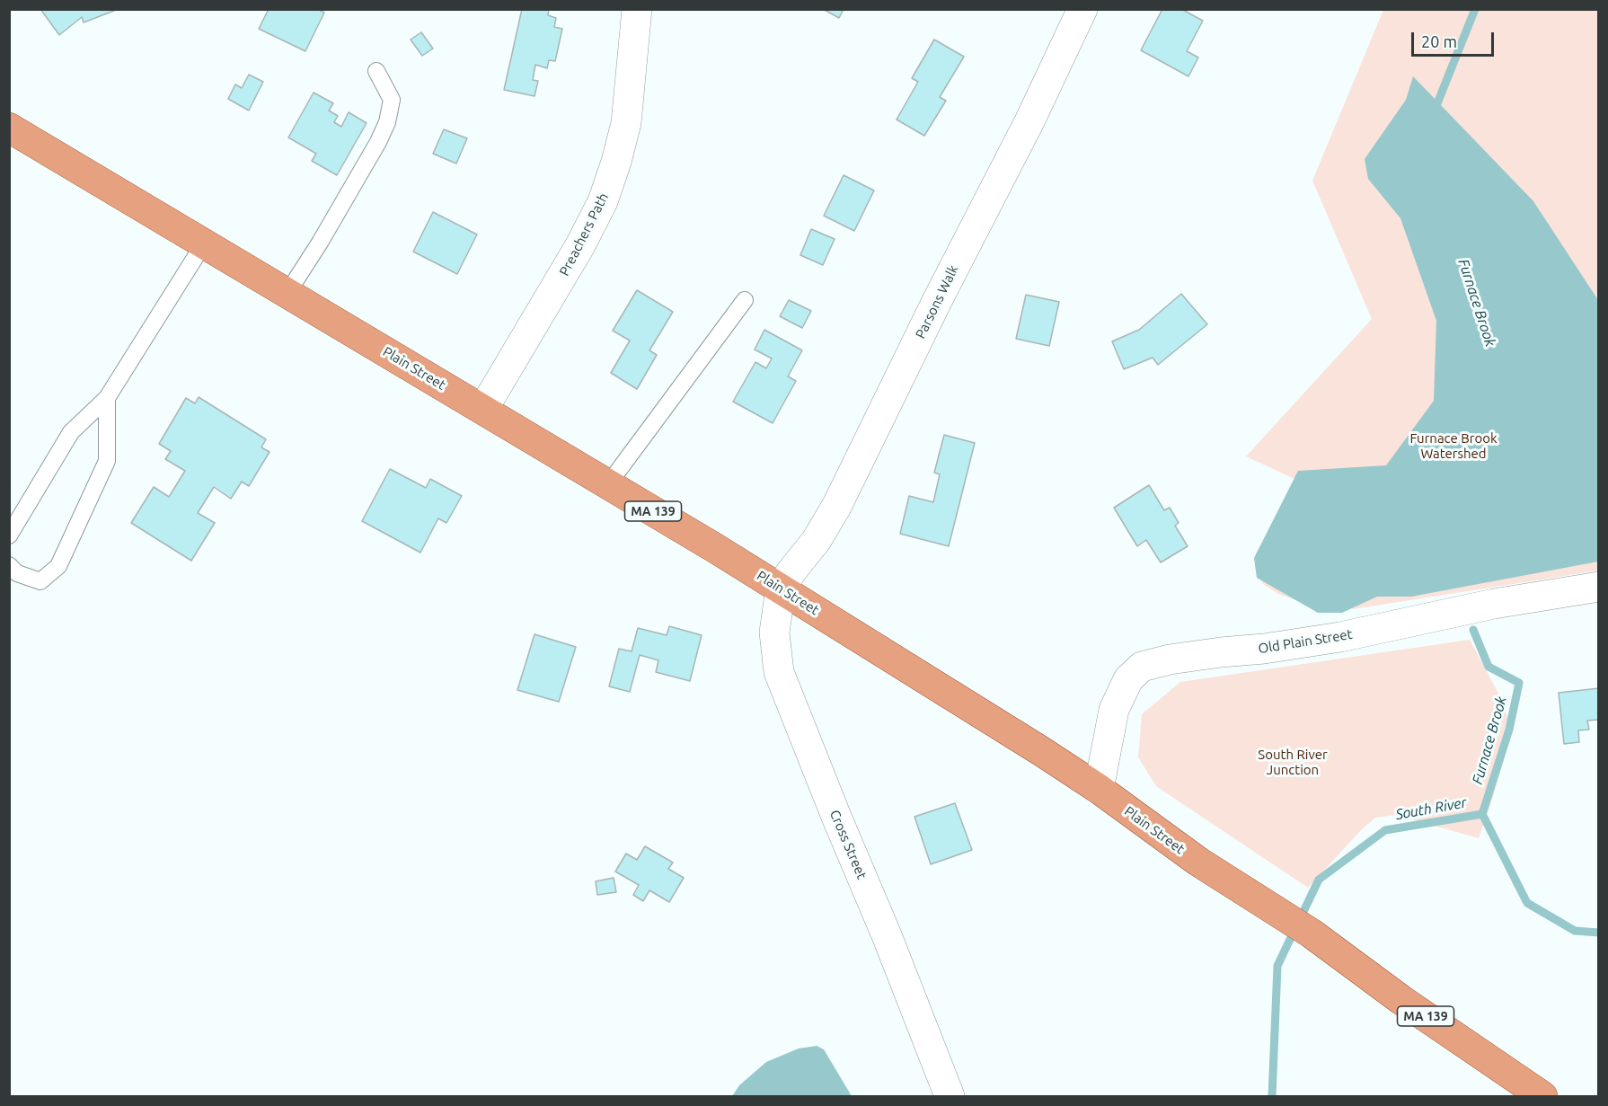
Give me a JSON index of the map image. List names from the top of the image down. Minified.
{"streets":{"main road":["Plain Street","MA 139"],"street":["Preachers Path","Parsons Walk","Old Plain Street","Cross Street"]},"crossings":[["Preachers Path","Plain Street"],["Parsons Walk","Plain Street"],["Parsons Walk","Cross Street"],["Plain Street","Old Plain Street"],["Plain Street","Cross Street"]],"water":["Furnace Brook","South River"],"parks":["Furnace Brook Watershed","South River Junction"],"scale_bar":"20 m"}
